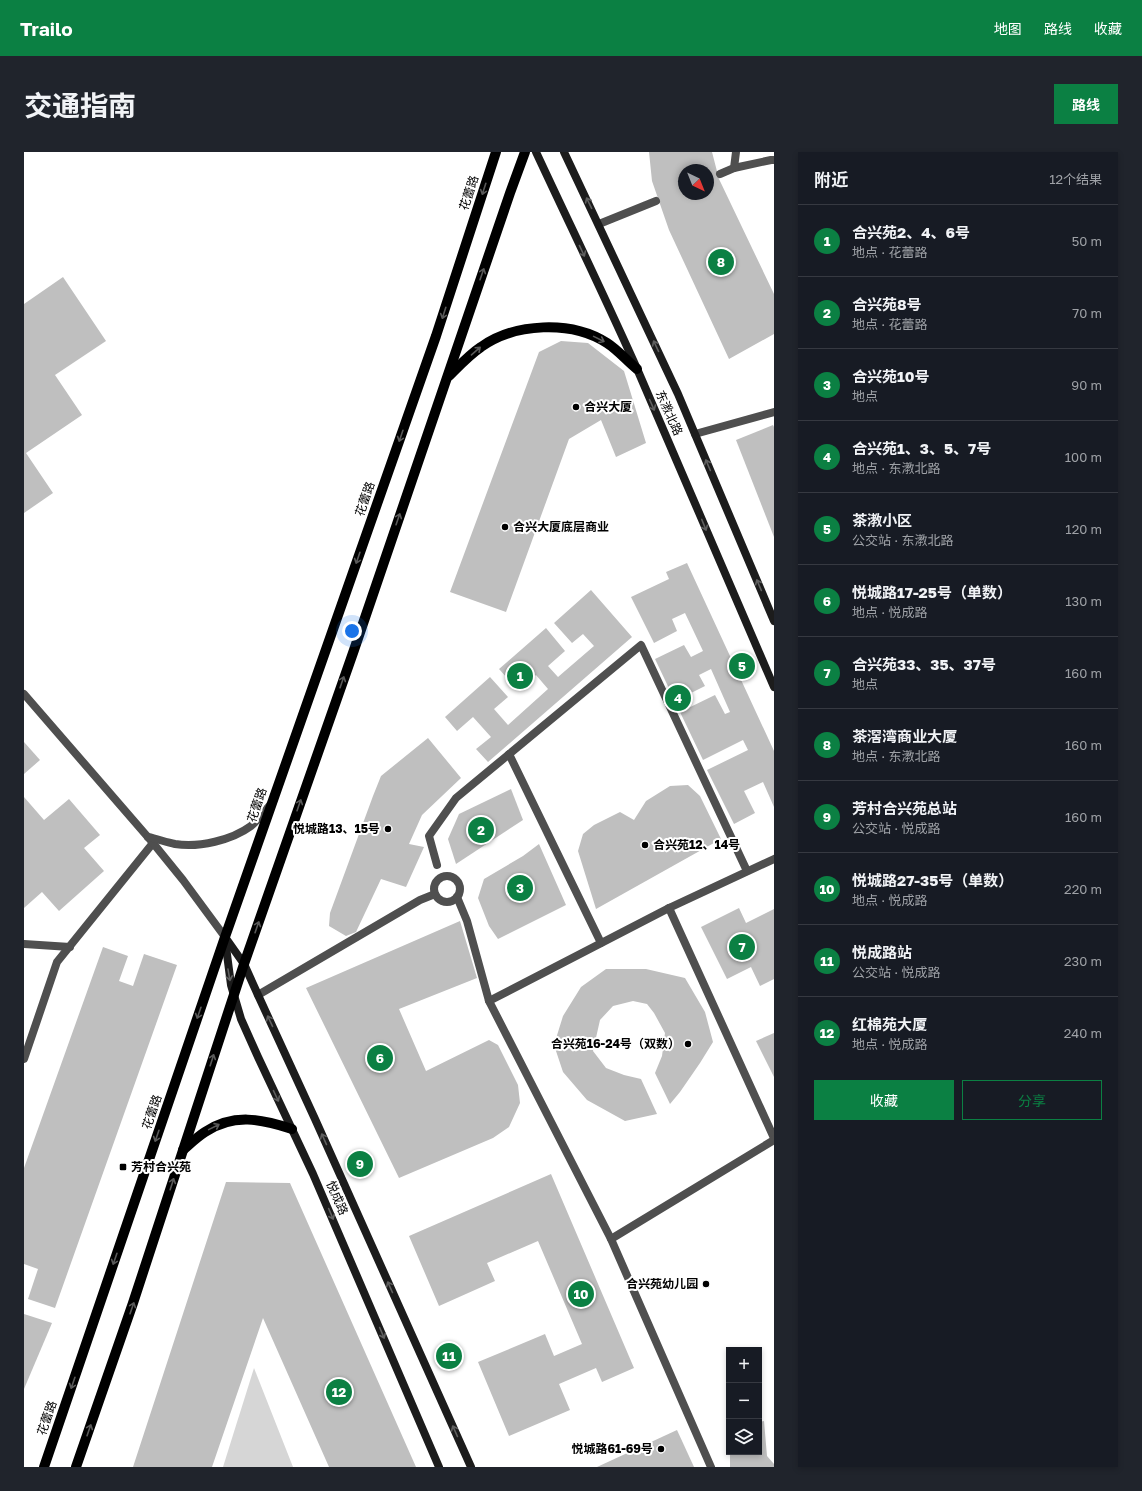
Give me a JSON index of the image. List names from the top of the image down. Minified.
{"streets":{"main road":["花蕾路"],"street":["东漖北路","悦成路"]},"crossings":[["花蕾路","悦成路"]],"places":{"other":["合兴大厦","合兴大厦底层商业","悦城路13、15号","合兴苑12、14号","合兴苑16-24号（双数）","合兴苑幼儿园","悦城路61-69号"],"transit":["芳村合兴苑"]},"north":"bottom right","page":{"header":"Trailo","nav":["地图","路线","收藏"],"title":"交通指南","buttons":["路线",["收藏","分享"]],"heading":["附近","12个结果"],"list":[{"mark":"1","name":"合兴苑2、4、6号","note":"地点 · 花蕾路","value":"50 m"},{"mark":"2","name":"合兴苑8号","note":"地点 · 花蕾路","value":"70 m"},{"mark":"3","name":"合兴苑10号","note":"地点","value":"90 m"},{"mark":"4","name":"合兴苑1、3、5、7号","note":"地点 · 东漖北路","value":"100 m"},{"mark":"5","name":"茶漖小区","note":"公交站 · 东漖北路","value":"120 m"},{"mark":"6","name":"悦城路17-25号（单数）","note":"地点 · 悦成路","value":"130 m"},{"mark":"7","name":"合兴苑33、35、37号","note":"地点","value":"160 m"},{"mark":"8","name":"茶滘湾商业大厦","note":"地点 · 东漖北路","value":"160 m"},{"mark":"9","name":"芳村合兴苑总站","note":"公交站 · 悦成路","value":"160 m"},{"mark":"10","name":"悦城路27-35号（单数）","note":"地点 · 悦成路","value":"220 m"},{"mark":"11","name":"悦成路站","note":"公交站 · 悦成路","value":"230 m"},{"mark":"12","name":"红棉苑大厦","note":"地点 · 悦成路","value":"240 m"}],"pins":["8","5","1","4","2","3","7","6","9","10","11","12"],"map_buttons":["+","−"]}}
